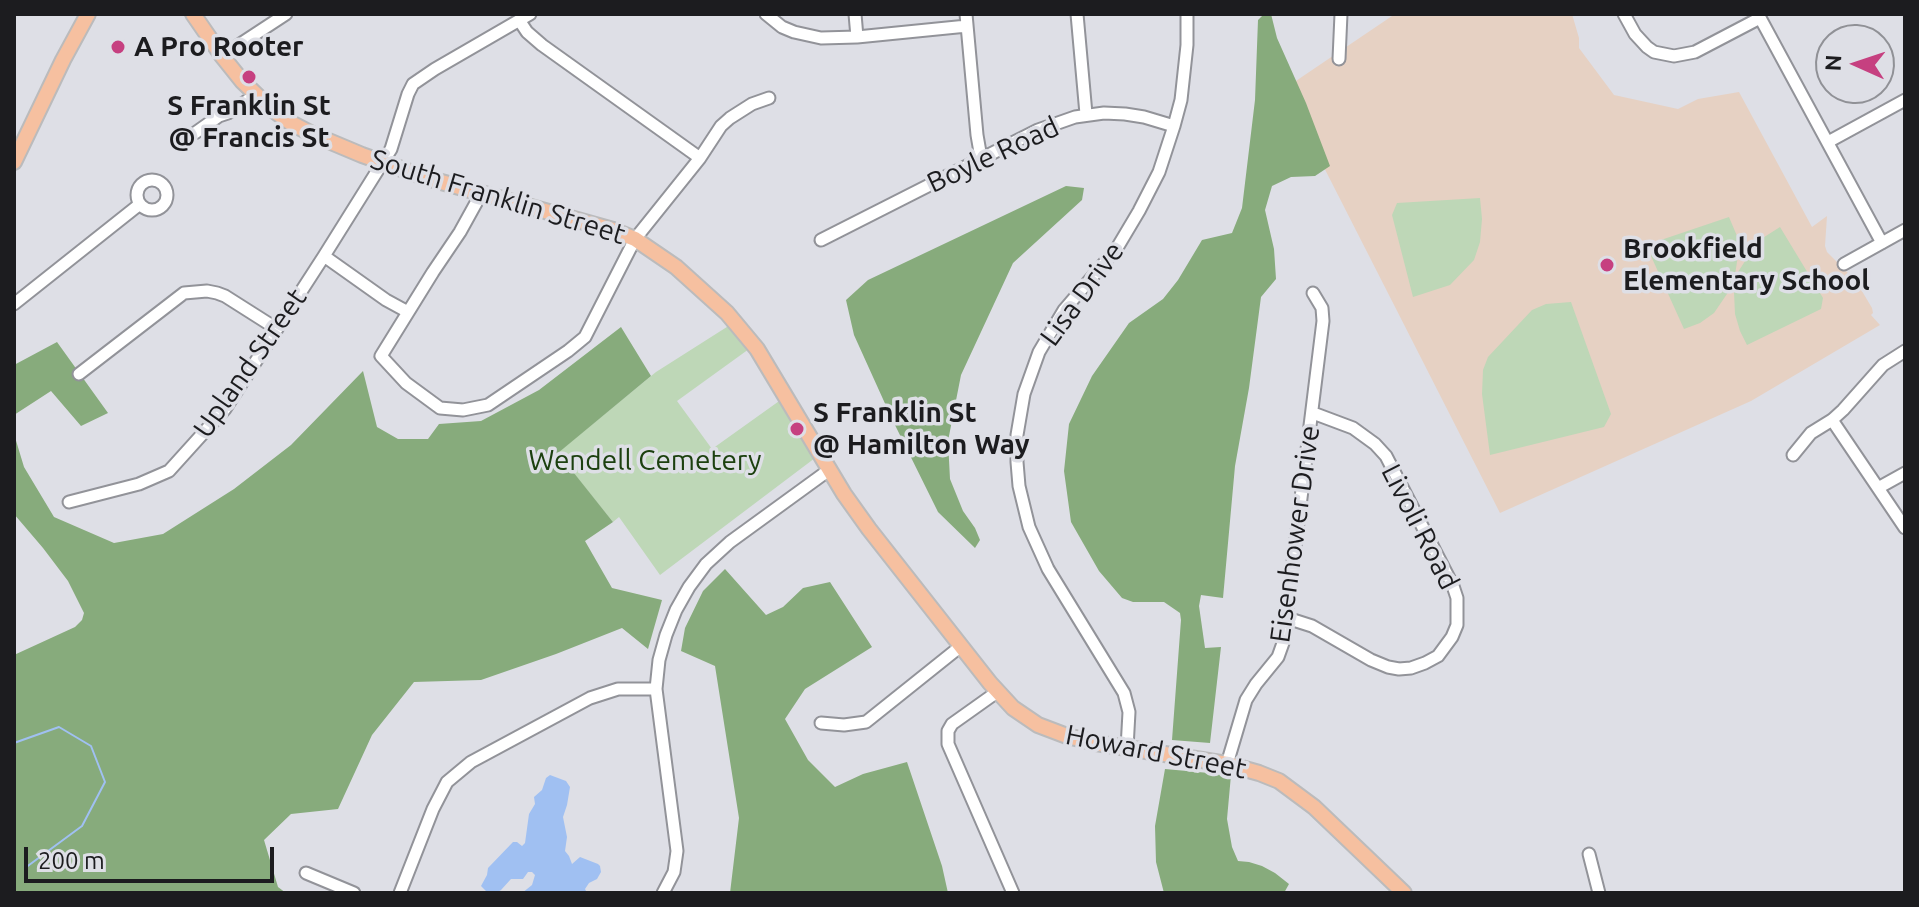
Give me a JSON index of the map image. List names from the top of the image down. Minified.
{"streets":{"main road":["South Franklin Street","Howard Street"],"street":["Boyle Road","Lisa Drive","Upland Street","Livoli Road","Eisenhower Drive"]},"crossings":[["Boyle Road","Lisa Drive"],["South Franklin Street","Upland Street"],["South Franklin Street","Howard Street"],["Lisa Drive","Howard Street"],["Livoli Road","Eisenhower Drive"],["Eisenhower Drive","Howard Street"]],"parks":["Wendell Cemetery"],"places":["A Pro Rooter","S Franklin St @ Francis St","Brookfield Elementary School","S Franklin St @ Hamilton Way"],"scale_bar":"200 m","north":"left"}
